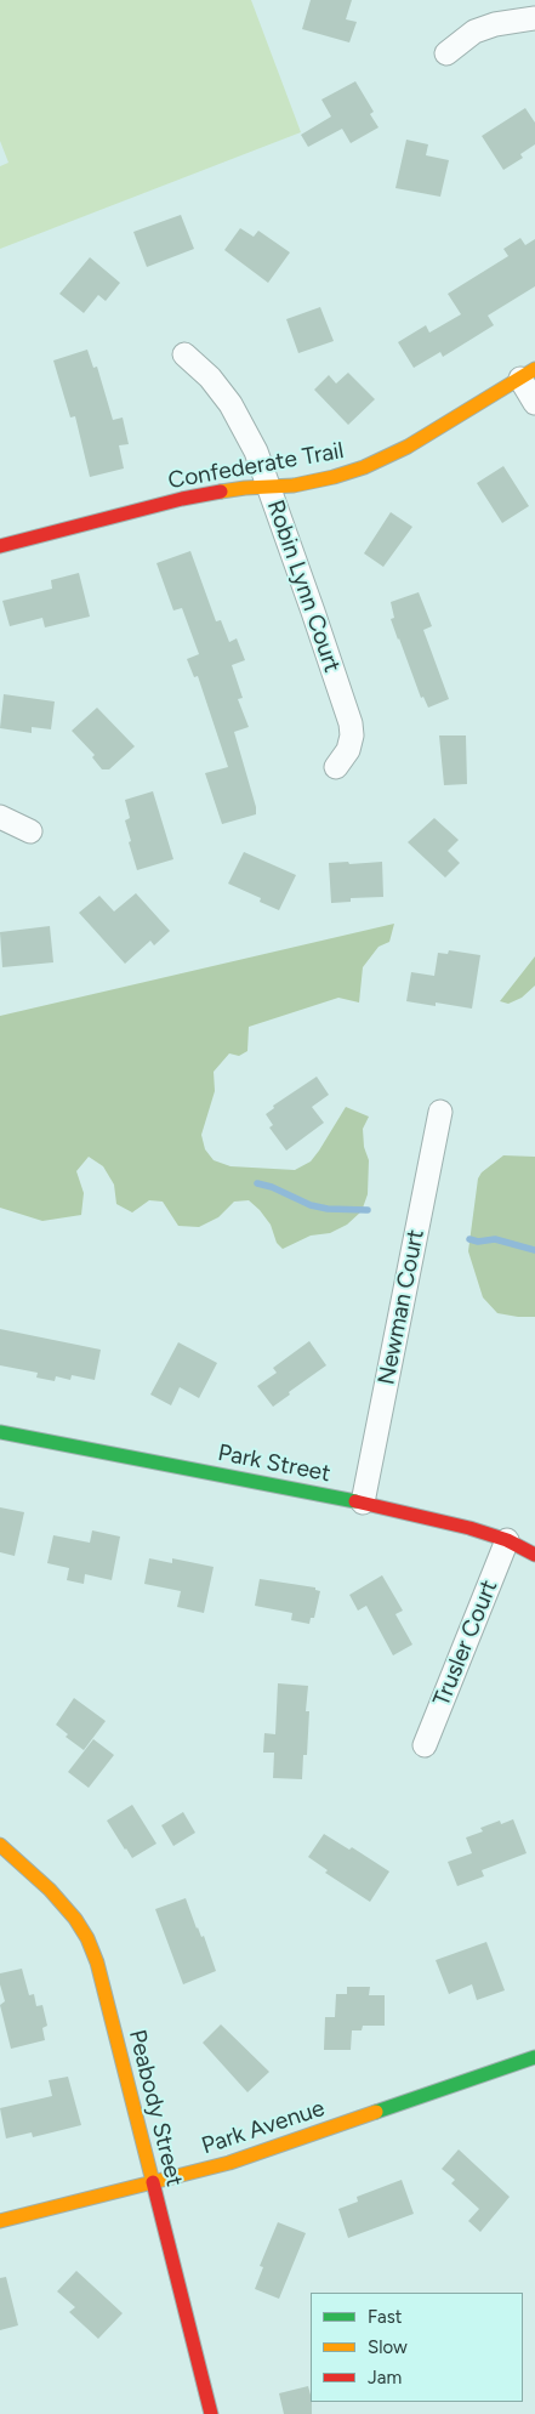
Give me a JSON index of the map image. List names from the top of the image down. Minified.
{"streets":{"street":["Confederate Trail","Robin Lynn Court","Newman Court","Park Street","Trusler Court","Peabody Street","Park Avenue"]},"crossings":[["Confederate Trail","Robin Lynn Court"],["Newman Court","Park Street"],["Park Street","Trusler Court"],["Peabody Street","Park Avenue"]],"legend":["Fast","Slow","Jam"]}
